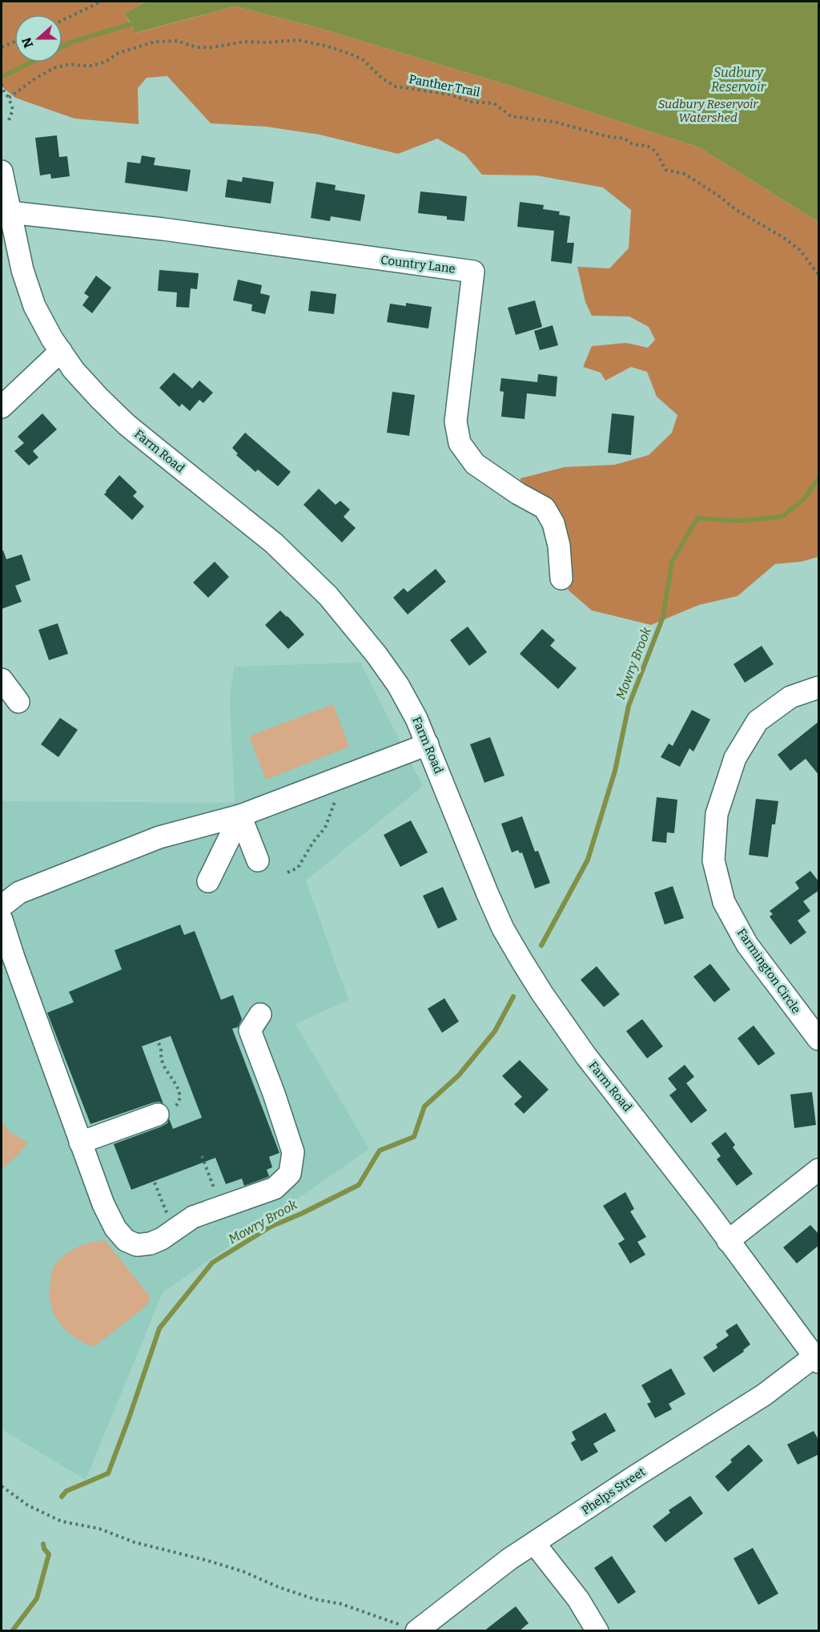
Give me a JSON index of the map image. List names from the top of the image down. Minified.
{"streets":{"street":["Country Lane","Farm Road","Farmington Circle","Phelps Street"],"path":["Panther Trail"]},"crossings":[["Country Lane","Farm Road"],["Farm Road","Phelps Street"]],"water":["Sudbury Reservoir","Mowry Brook"],"parks":["Sudbury Reservoir Watershed"],"north":"left"}
